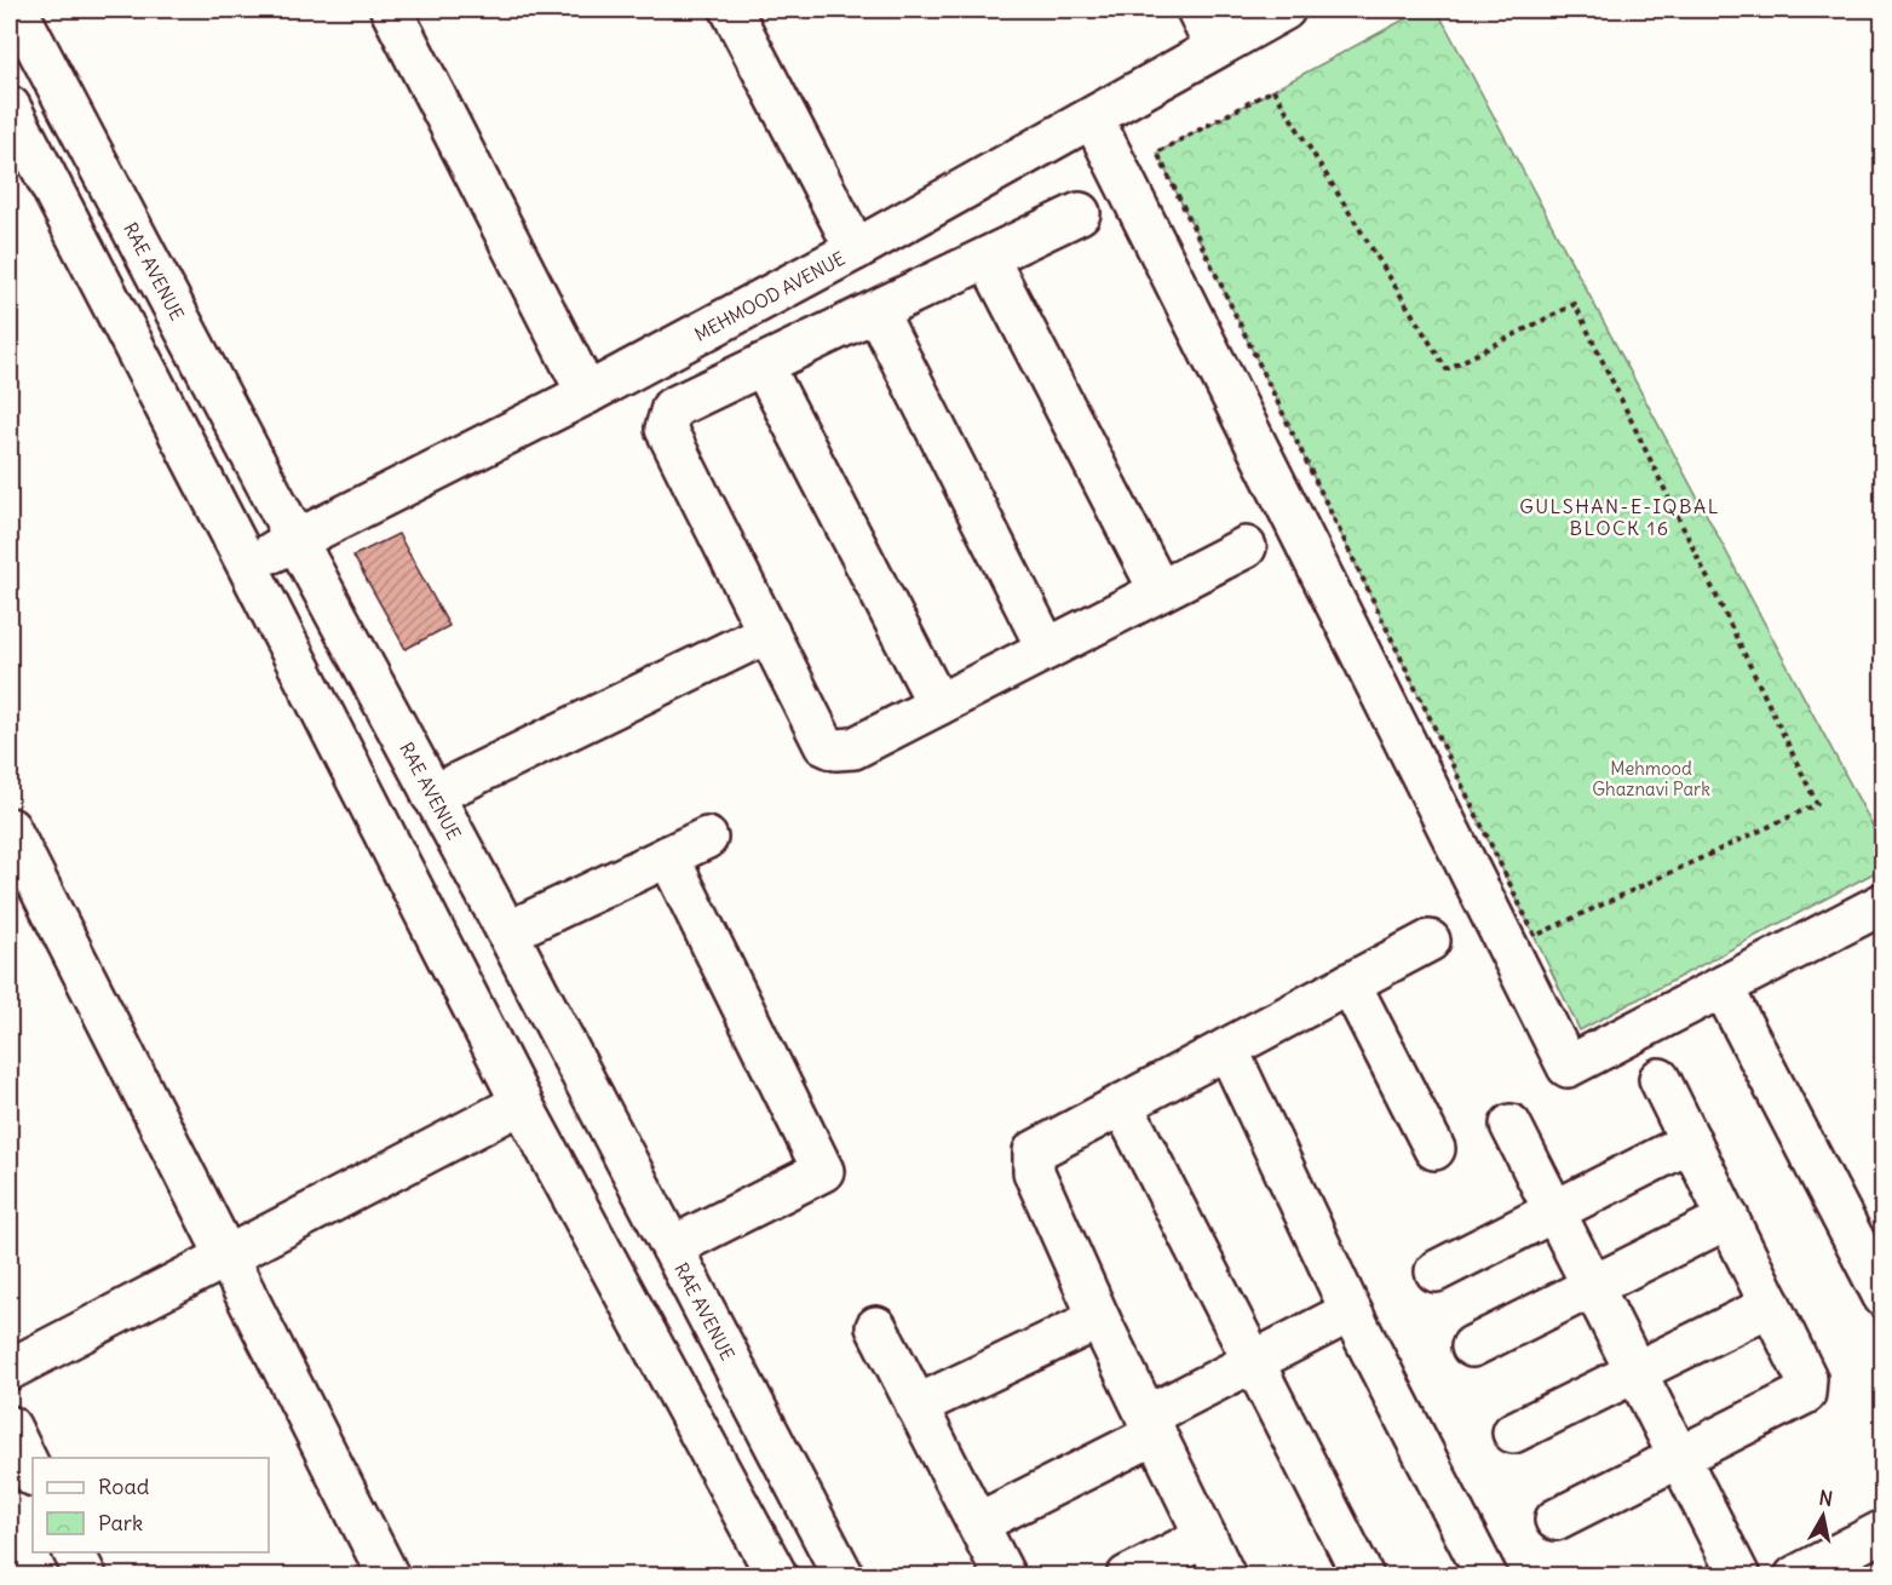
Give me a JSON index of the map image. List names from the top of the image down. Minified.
{"streets":{"street":["RAE AVENUE","MEHMOOD AVENUE"]},"crossings":[["RAE AVENUE","MEHMOOD AVENUE"]],"districts":["GULSHAN-E-IQBAL BLOCK 16"],"parks":["Mehmood Ghaznavi Park"],"legend":["Road","Park"],"north":"top"}
